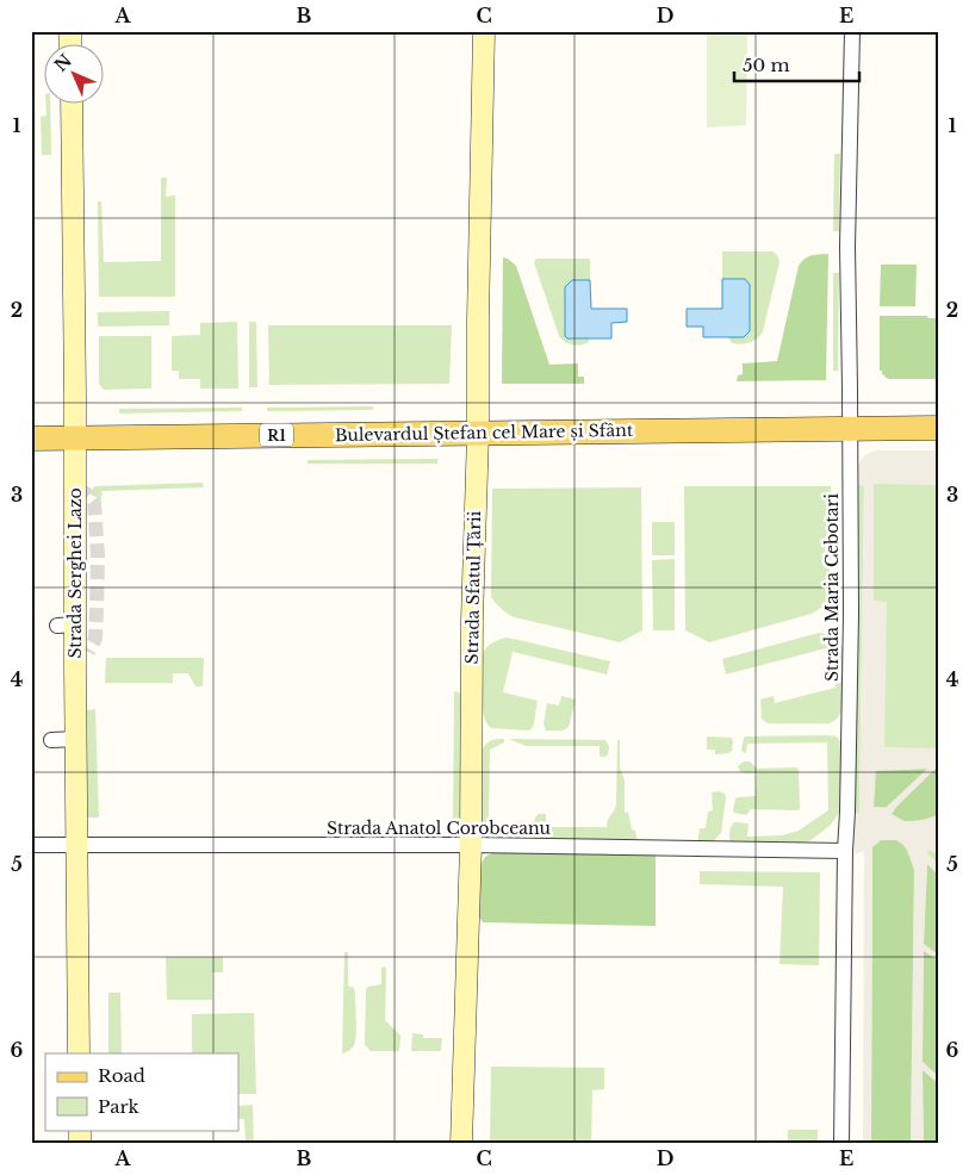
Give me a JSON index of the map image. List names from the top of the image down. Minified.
{"streets":{"main road":["Bulevardul Ștefan cel Mare și Sfânt","R1","Strada Serghei Lazo","Strada Sfatul Țării"],"street":["Strada Maria Cebotari","Strada Anatol Corobceanu"]},"crossings":[["Bulevardul Ștefan cel Mare și Sfânt","Strada Serghei Lazo"],["Bulevardul Ștefan cel Mare și Sfânt","Strada Sfatul Țării"],["Bulevardul Ștefan cel Mare și Sfânt","Strada Maria Cebotari"],["Strada Serghei Lazo","Strada Anatol Corobceanu"],["Strada Sfatul Țării","Strada Anatol Corobceanu"],["Strada Maria Cebotari","Strada Anatol Corobceanu"]],"legend":["Road","Park"],"scale_bar":"50 m","north":"top left","grid":{"columns":["A","B","C","D","E"],"rows":["1","2","3","4","5","6"]}}
